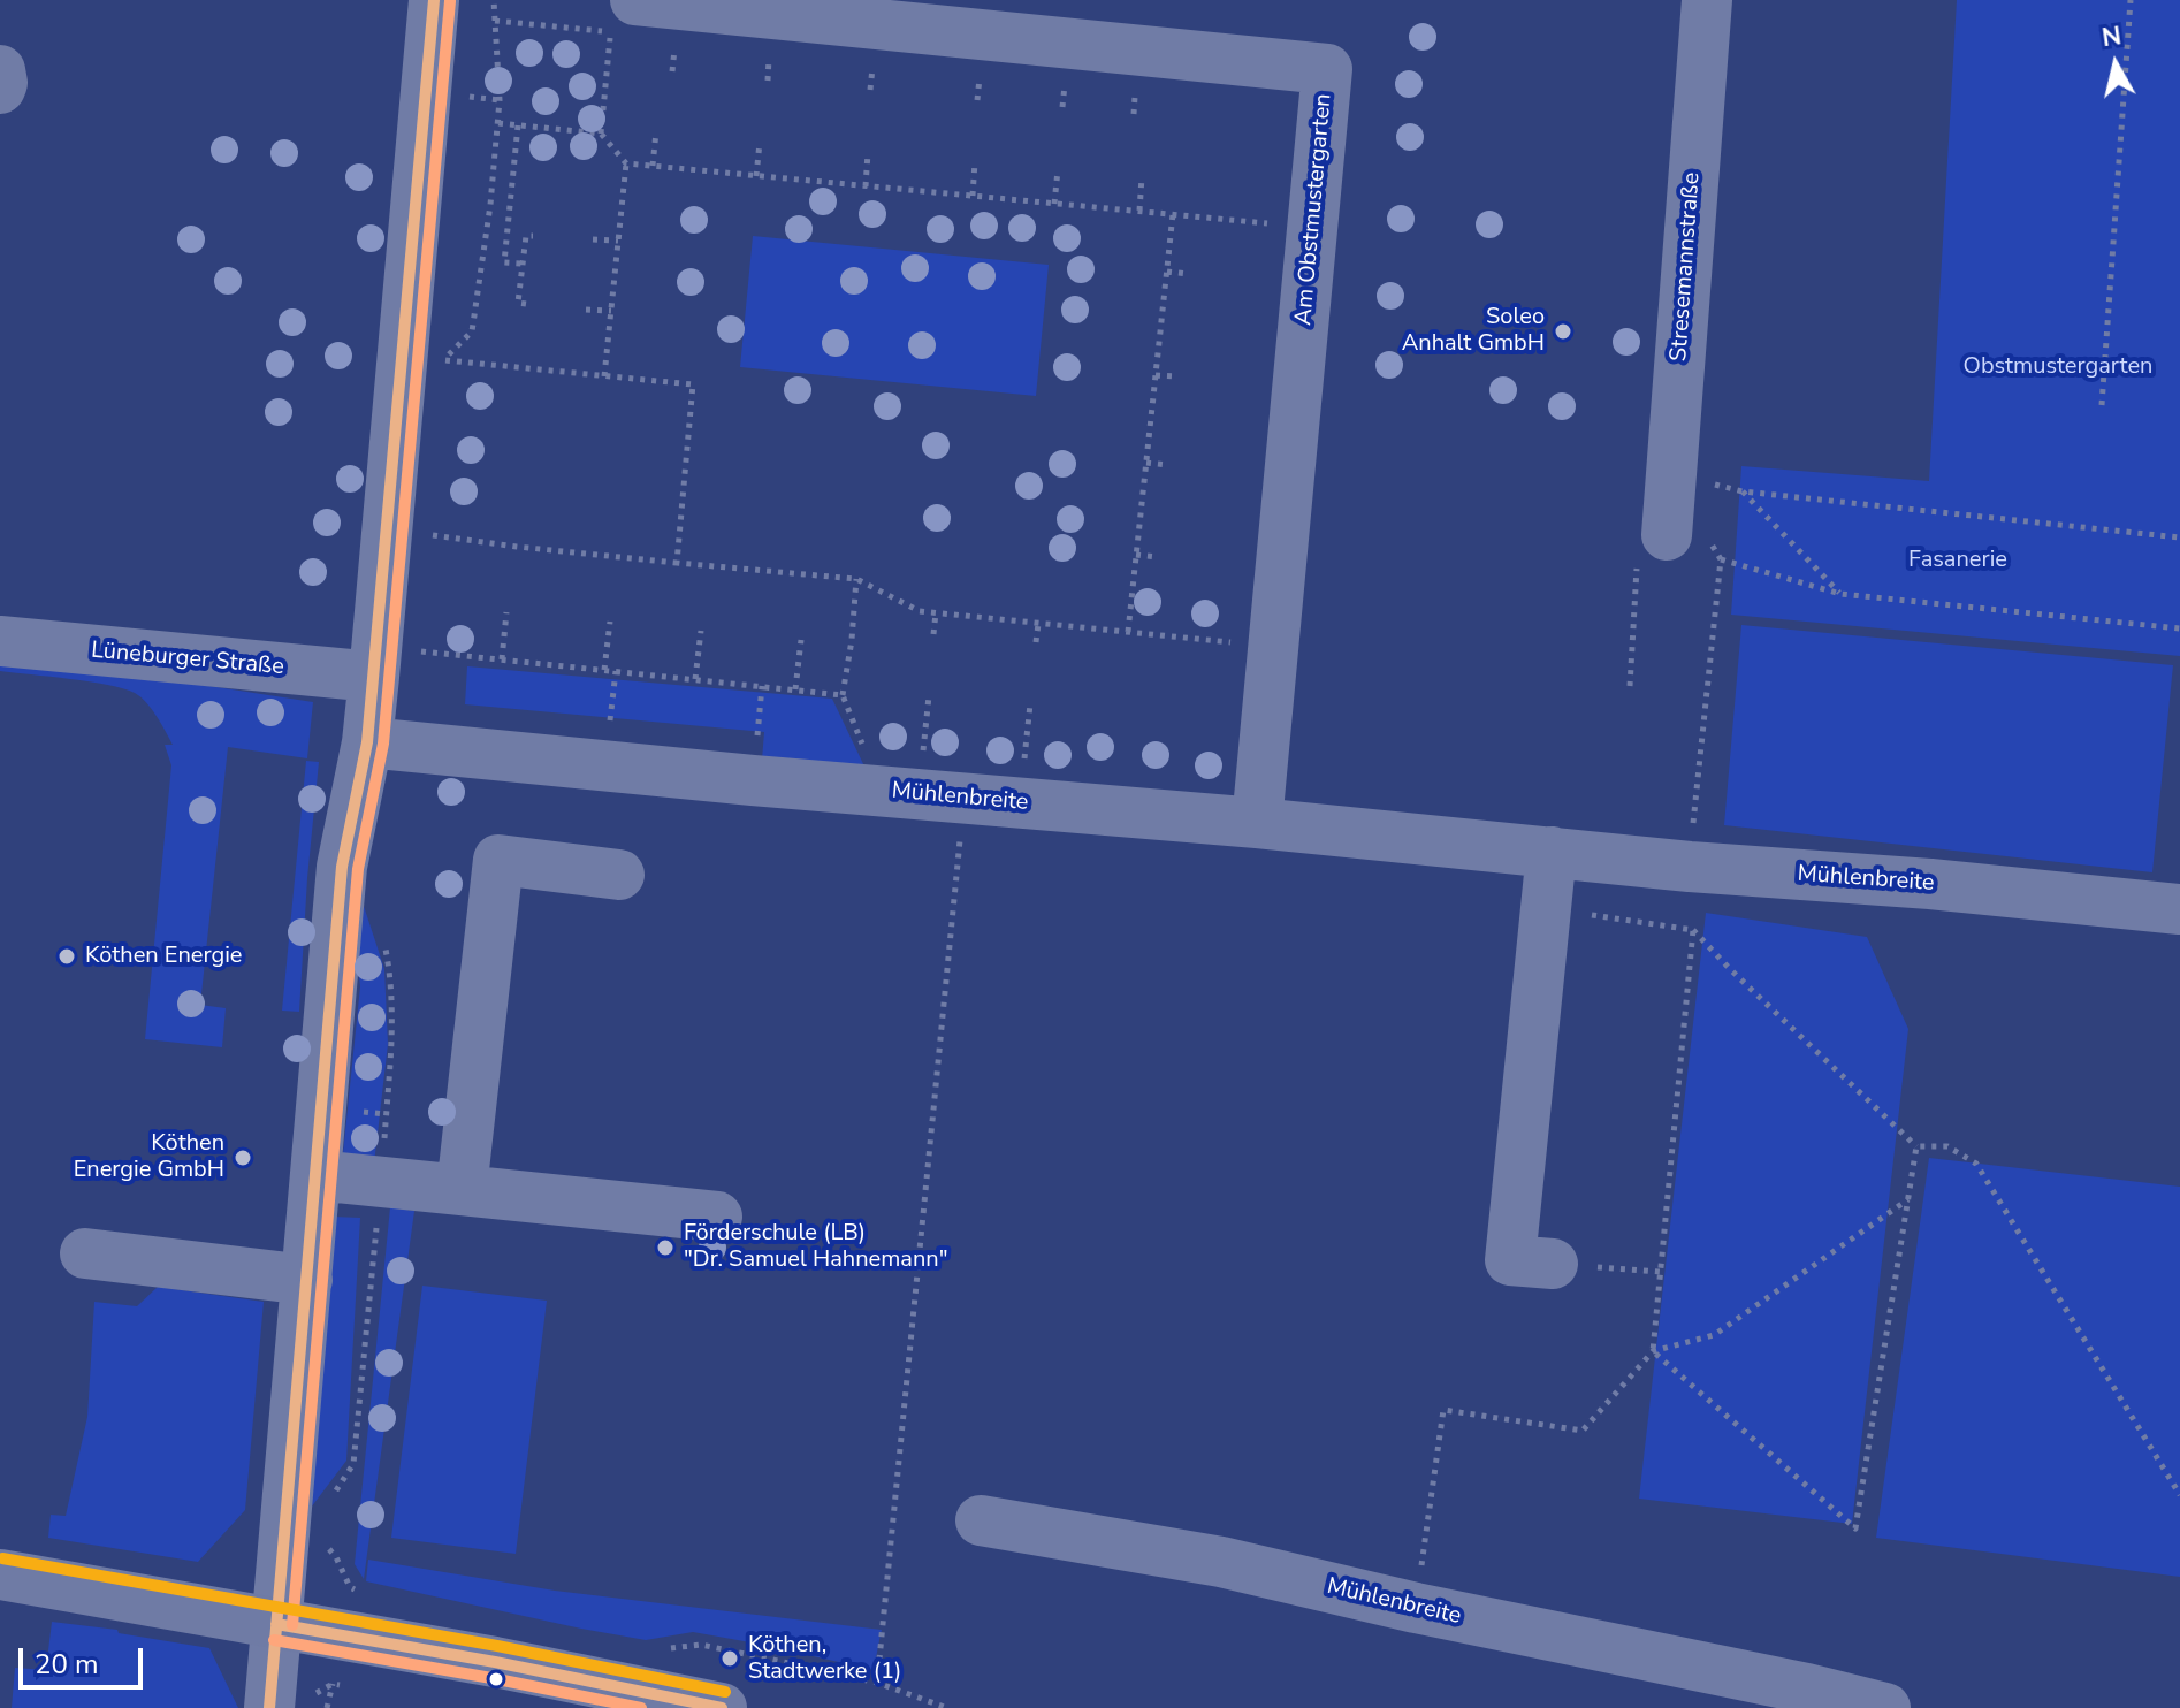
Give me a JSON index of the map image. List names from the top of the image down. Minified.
{"streets":{"street":["Am Obstmustergarten","Stresemannstraße","Lüneburger Straße","Mühlenbreite"]},"crossings":[["Am Obstmustergarten","Mühlenbreite"]],"parks":["Obstmustergarten","Fasanerie"],"places":["Soleo Anhalt GmbH","Köthen Energie","Köthen Energie GmbH","Förderschule (LB) \"Dr. Samuel Hahnemann\"","Köthen, Stadtwerke (1)"],"scale_bar":"20 m","north":"top"}
